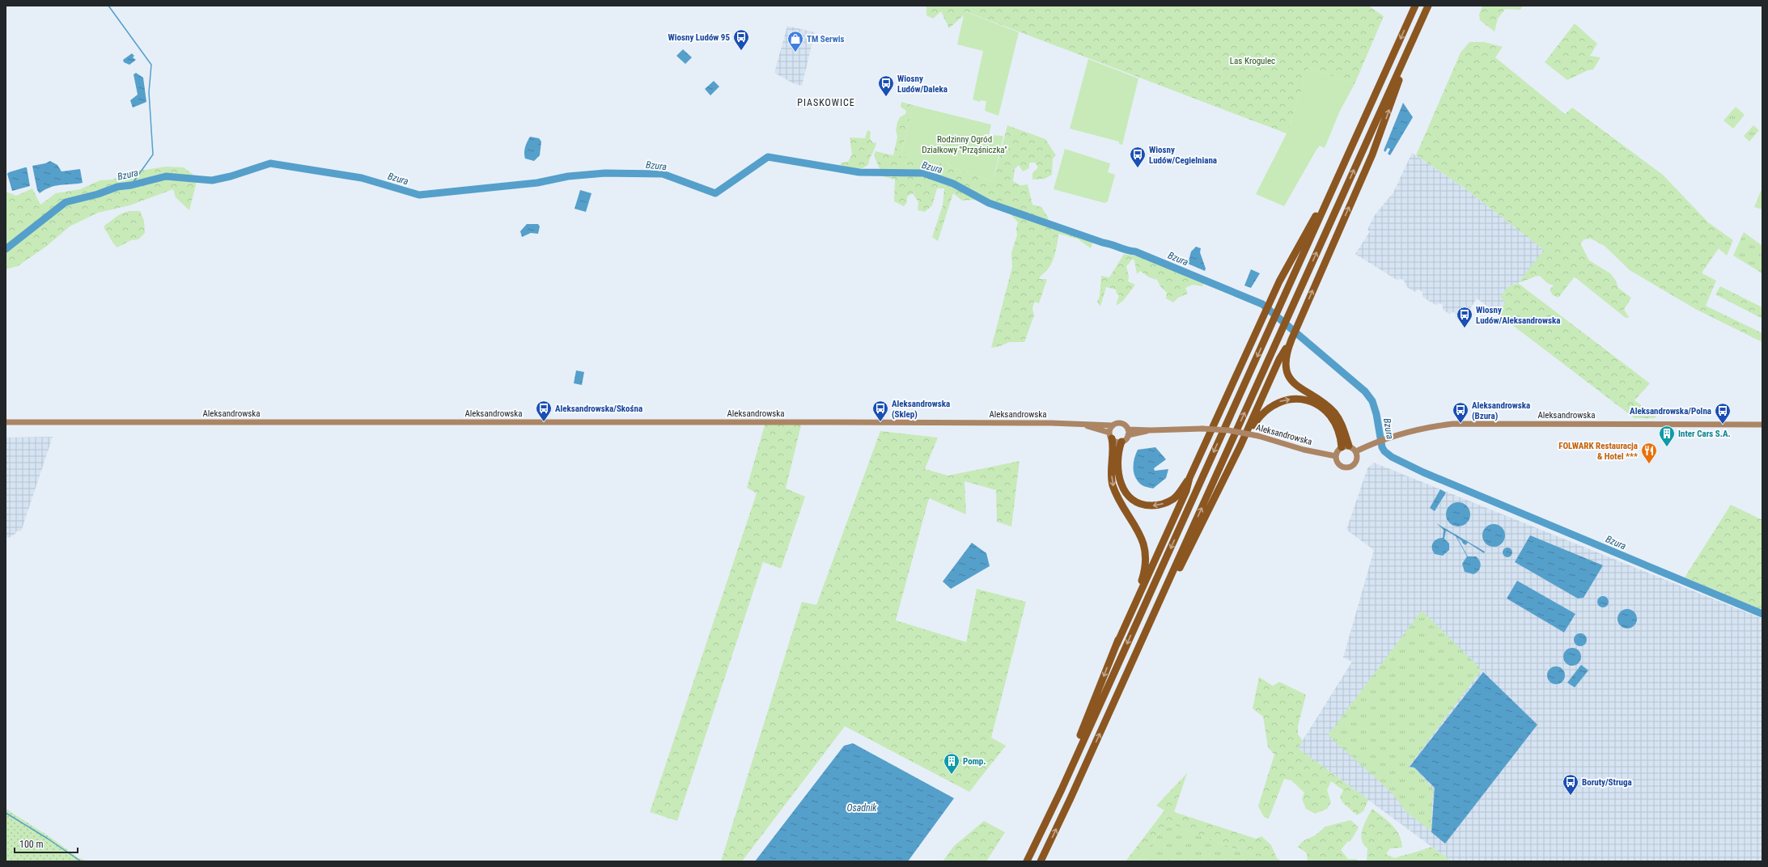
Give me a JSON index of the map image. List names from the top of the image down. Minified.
{"streets":{"main road":["Aleksandrowska"]},"districts":["PIASKOWICE"],"water":["Bzura","Osadnik"],"parks":["Las Krogulec","Rodzinny Ogród Działkowy \"Prząśniczka\""],"places":{"bus stop":["Wiosny Ludów 95","Wiosny Ludów/Daleka","Wiosny Ludów/Cegielniana","Wiosny Ludów/Aleksandrowska","Aleksandrowska/Skośna","Aleksandrowska (Sklep)","Aleksandrowska (Bzura)","Aleksandrowska/Polna","Boruty/Struga"],"shop":["TM Serwis"],"building":["Inter Cars S.A.","Pomp."],"restaurant":["FOLWARK Restauracja & Hotel ***"]},"scale_bar":"100 m"}
